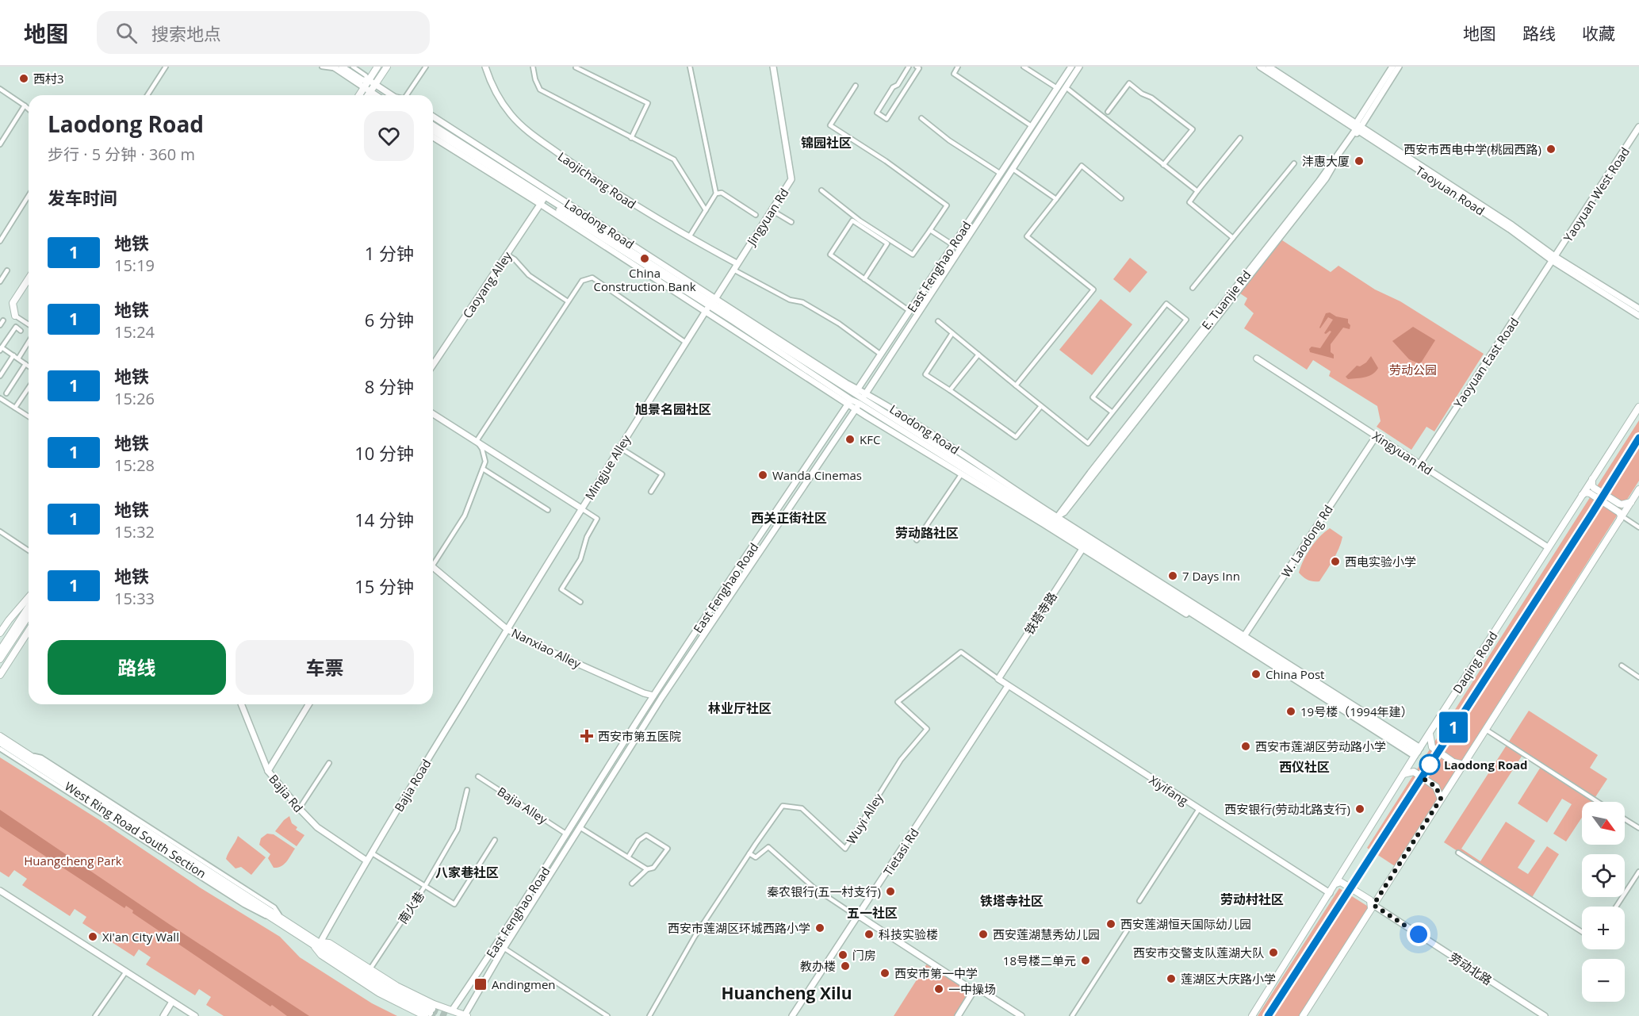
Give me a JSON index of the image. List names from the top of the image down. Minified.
{"streets":{"main road":["Daqing Road","West Ring Road South Section"],"street":["Laojichang Road","Taoyuan Road","Yaoyuan West Road","Jingyuan Rd","Laodong Road","East Fenghao Road","Caoyang Alley","E. Tuanjie Rd","Yaoyuan East Road","Xingyuan Rd","Mingjue Alley","W. Laodong Rd","铁塔寺路","Nanxiao Alley","Bajia Road","Xiyifang","Bajia Rd","Bajia Alley","Wuyi Alley","Tietasi Rd","南火巷","劳动北路"]},"crossings":[["Laojichang Road","Jingyuan Rd"],["Taoyuan Road","Yaoyuan West Road"],["Taoyuan Road","E. Tuanjie Rd"],["Taoyuan Road","Yaoyuan East Road"],["Yaoyuan West Road","Yaoyuan East Road"],["Jingyuan Rd","Laodong Road"],["Jingyuan Rd","Mingjue Alley"],["Laodong Road","East Fenghao Road"],["Laodong Road","Caoyang Alley"],["Laodong Road","E. Tuanjie Rd"],["Laodong Road","Mingjue Alley"],["Laodong Road","W. Laodong Rd"],["Laodong Road","铁塔寺路"],["Laodong Road","Daqing Road"],["East Fenghao Road","Nanxiao Alley"],["East Fenghao Road","Bajia Alley"],["Yaoyuan East Road","Xingyuan Rd"],["Xingyuan Rd","W. Laodong Rd"],["Xingyuan Rd","Daqing Road"],["Mingjue Alley","Nanxiao Alley"],["Mingjue Alley","Bajia Road"],["铁塔寺路","Wuyi Alley"],["Nanxiao Alley","Bajia Road"],["Daqing Road","Xiyifang"],["Bajia Road","Bajia Rd"],["Bajia Road","West Ring Road South Section"],["Xiyifang","Tietasi Rd"]],"districts":["锦园社区","旭景名园社区","西关正街社区","劳动路社区","林业厅社区","西仪社区","八家巷社区","劳动村社区","铁塔寺社区","五一社区","Huancheng Xilu"],"parks":["劳动公园","Huangcheng Park"],"places":{"other":["西村3","西安市西电中学(桃园西路)","沣惠大厦","China Construction Bank","KFC","Wanda Cinemas","西电实验小学","7 Days Inn","China Post","19号楼（1994年建）","西安市莲湖区劳动路小学","Laodong Road","西安银行(劳动北路支行)","秦农银行(五一村支行)","西安莲湖恒天国际幼儿园","西安市莲湖区环城西路小学","科技实验楼","西安莲湖慧秀幼儿园","Xi'an City Wall","西安市交警支队莲湖大队","门房","18号楼二单元","教办楼","西安市第一中学","莲湖区大庆路小学","一中操场"],"health":["西安市第五医院"],"transit":["Andingmen"]},"lines":["metro line 1"],"north":"bottom right","page":{"header":"地图","search":"搜索地点","nav":["地图","路线","收藏"],"on_map":"1","heading":[["Laodong Road","步行 · 5 分钟 · 360 m"],"发车时间"],"list":[{"mark":"1","name":"地铁","note":"15:19","value":"1 分钟"},{"mark":"1","name":"地铁","note":"15:24","value":"6 分钟"},{"mark":"1","name":"地铁","note":"15:26","value":"8 分钟"},{"mark":"1","name":"地铁","note":"15:28","value":"10 分钟"},{"mark":"1","name":"地铁","note":"15:32","value":"14 分钟"},{"mark":"1","name":"地铁","note":"15:33","value":"15 分钟"}],"buttons":["路线","车票"],"map_buttons":["+","−"]}}
